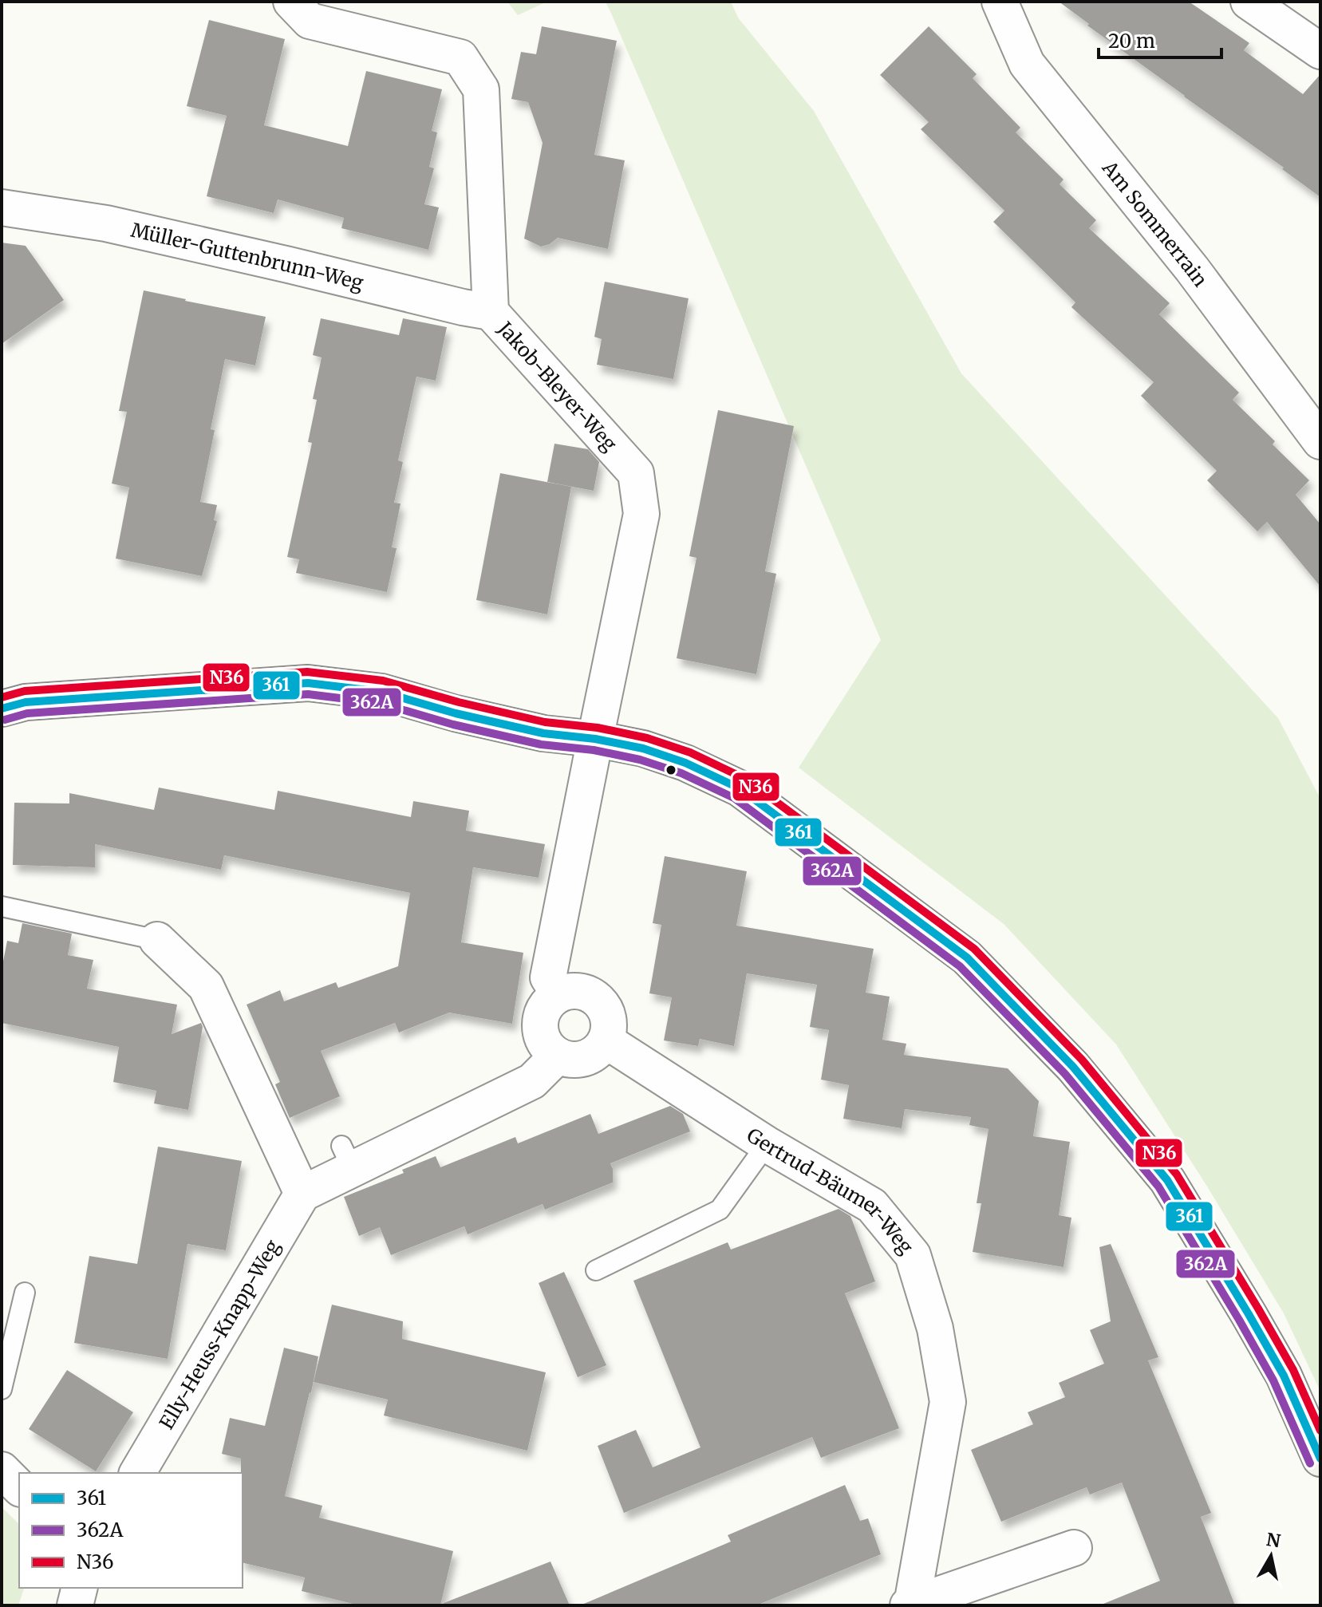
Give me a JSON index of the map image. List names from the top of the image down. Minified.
{"streets":{"street":["Am Sommerrain","Müller-Guttenbrunn-Weg","Jakob-Bleyer-Weg","Gertrud-Bäumer-Weg","Elly-Heuss-Knapp-Weg"]},"crossings":[["Müller-Guttenbrunn-Weg","Jakob-Bleyer-Weg"]],"lines":["transit line N36","transit line 361","transit line 362A"],"legend":["361","362A","N36"],"scale_bar":"20 m","north":"top"}
